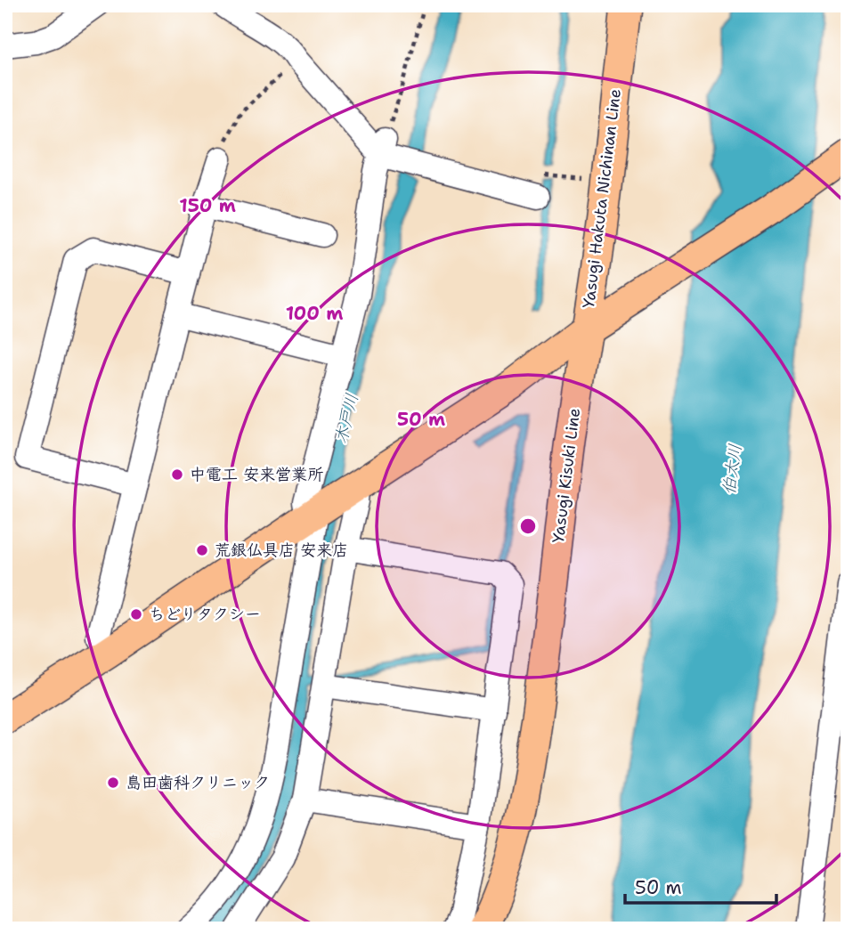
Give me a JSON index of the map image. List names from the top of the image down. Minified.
{"streets":{"main road":["Yasugi Hakuta Nichinan Line","Yasugi Kisuki Line"]},"crossings":[["Yasugi Hakuta Nichinan Line","Yasugi Kisuki Line"]],"water":["木戸川","伯太川"],"places":["中電工 安来営業所","荒銀仏具店 安来店","ちどりタクシー","島田歯科クリニック"],"scale_bar":"50 m","rings":["150 m","100 m","50 m"]}
